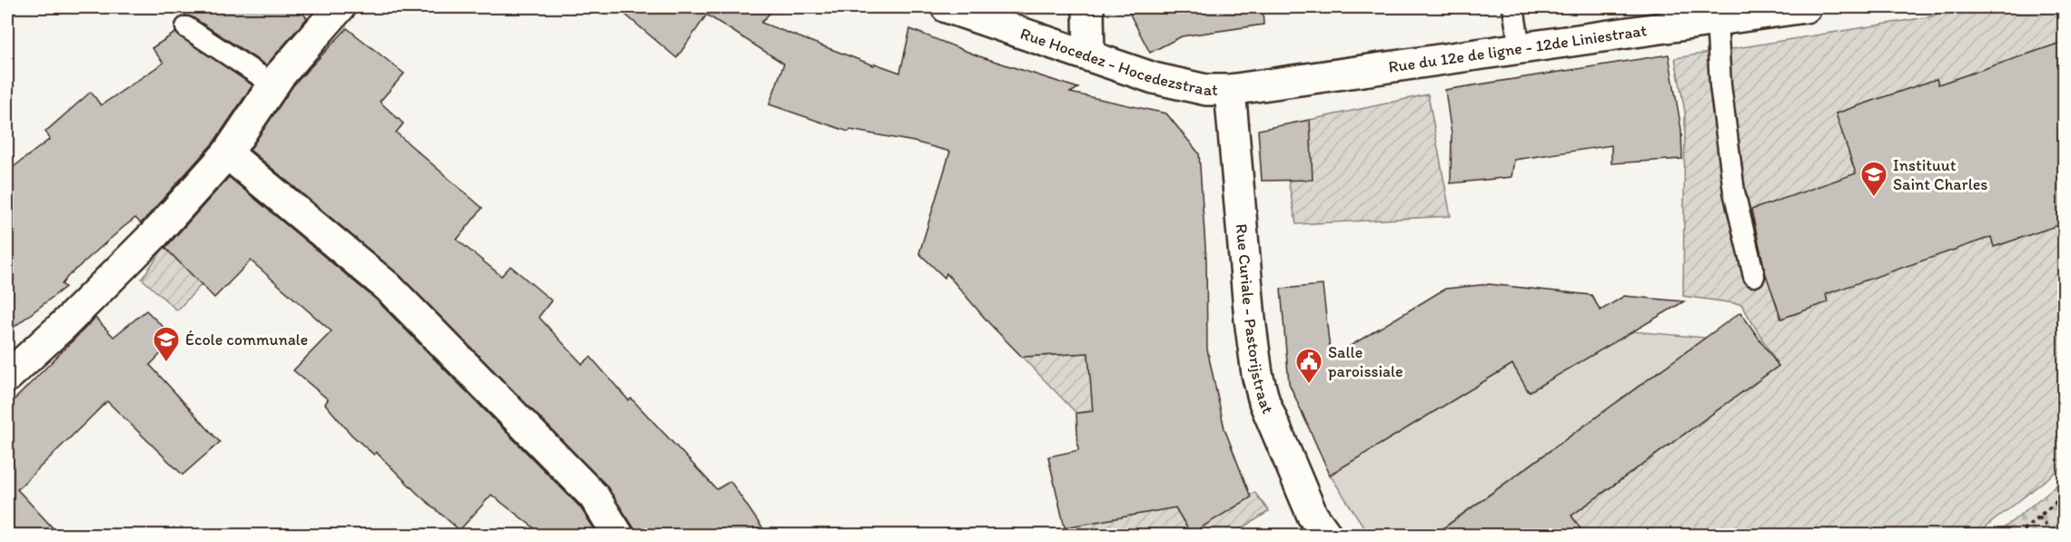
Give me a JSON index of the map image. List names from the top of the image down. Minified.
{"streets":{"street":["Rue du 12e de ligne - 12de Liniestraat","Rue Hocedez - Hocedezstraat","Rue Curiale - Pastorijstraat"]},"crossings":[["Rue du 12e de ligne - 12de Liniestraat","Rue Hocedez - Hocedezstraat"],["Rue du 12e de ligne - 12de Liniestraat","Rue Curiale - Pastorijstraat"],["Rue Hocedez - Hocedezstraat","Rue Curiale - Pastorijstraat"]],"places":{"school or university":["Instituut Saint Charles","École communale"],"public building":["Salle paroissiale"]}}
